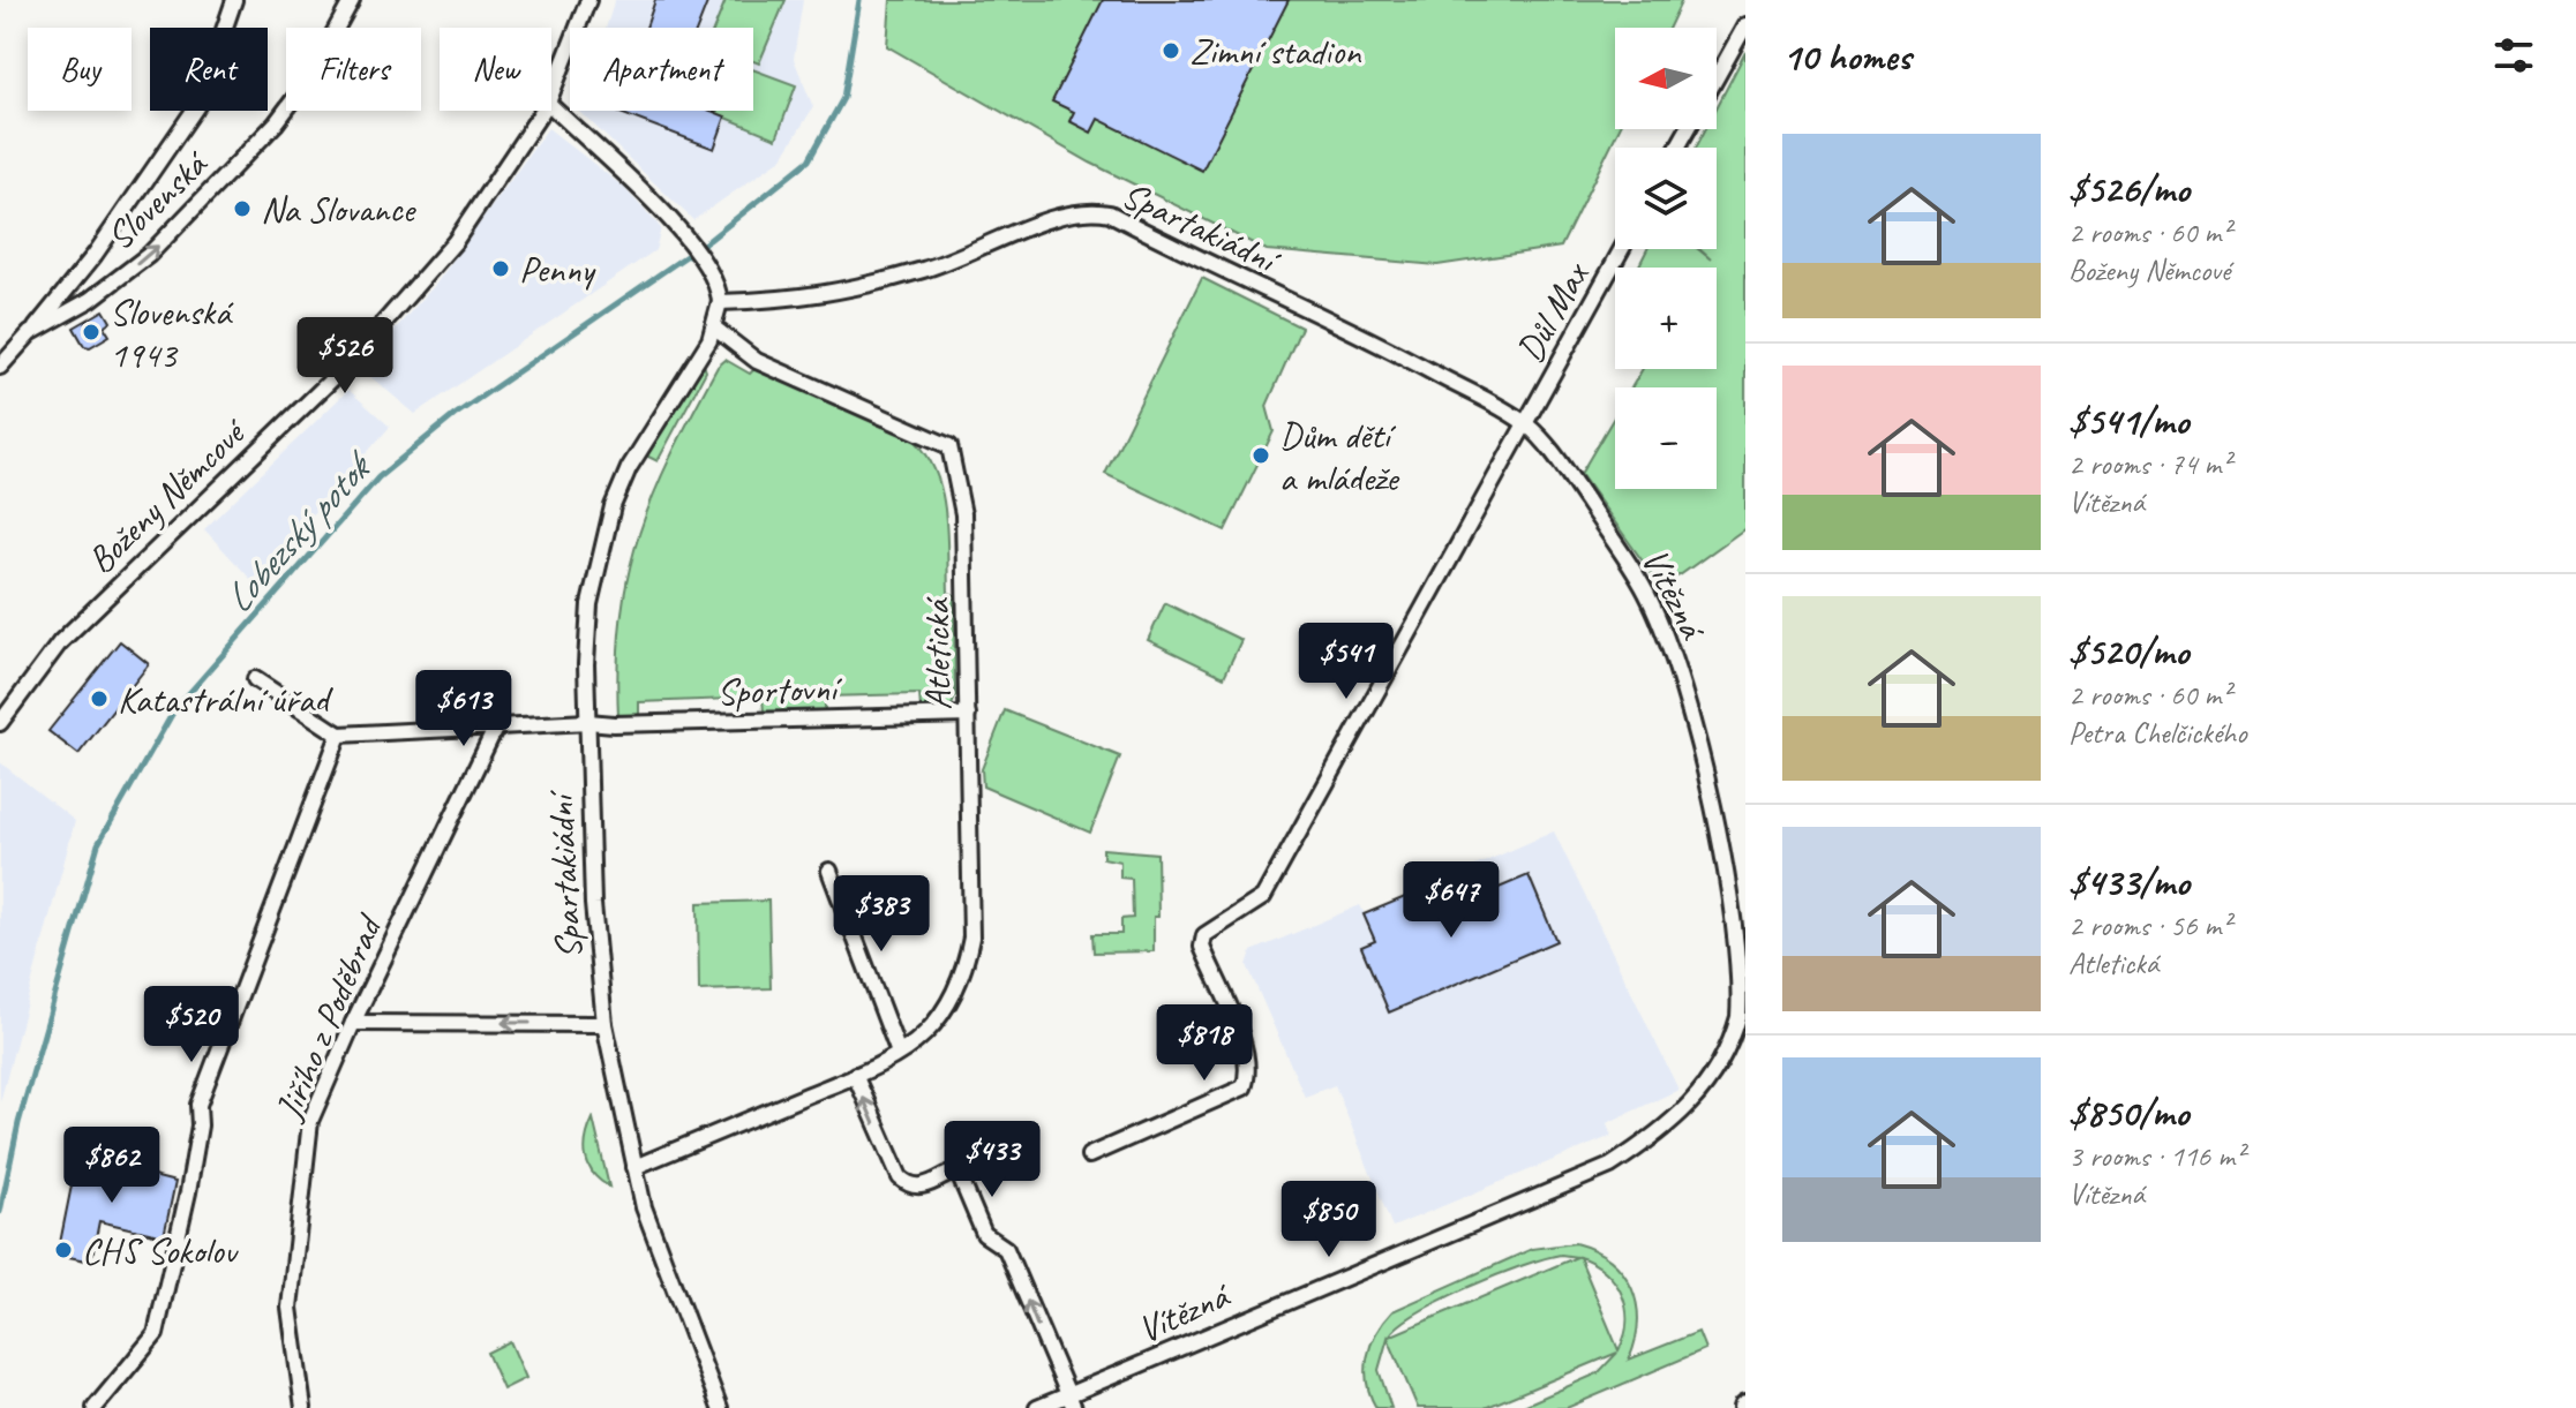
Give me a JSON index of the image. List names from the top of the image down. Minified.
{"streets":{"street":["Slovenská","Spartakiádní","Důl Max","Boženy Němcové","Vítězná","Atletická","Sportovní","Jiřího z Poděbrad"]},"crossings":[["Spartakiádní","Důl Max"],["Spartakiádní","Vítězná"],["Spartakiádní","Atletická"],["Spartakiádní","Sportovní"],["Důl Max","Vítězná"],["Atletická","Sportovní"],["Sportovní","Jiřího z Poděbrad"]],"water":["Lobezský potok"],"places":["Zimní stadion","Na Slovance","Penny","Slovenská 1943","Dům dětí a mládeže","Katastrální úřad","CHS Sokolov"],"north":"left","page":{"heading":"10 homes","map_buttons":["+","−"],"chip":["Buy","Rent","Filters","New","Apartment"],"list":[{"name":"$526/mo","note":"2 rooms · 60 m² · Boženy Němcové"},{"name":"$541/mo","note":"2 rooms · 74 m² · Vítězná"},{"name":"$520/mo","note":"2 rooms · 60 m² · Petra Chelčického"},{"name":"$433/mo","note":"2 rooms · 56 m² · Atletická"},{"name":"$850/mo","note":"3 rooms · 116 m² · Vítězná"}],"price":["$526","$541","$613","$647","$383","$520","$818","$433","$862","$850"]}}
